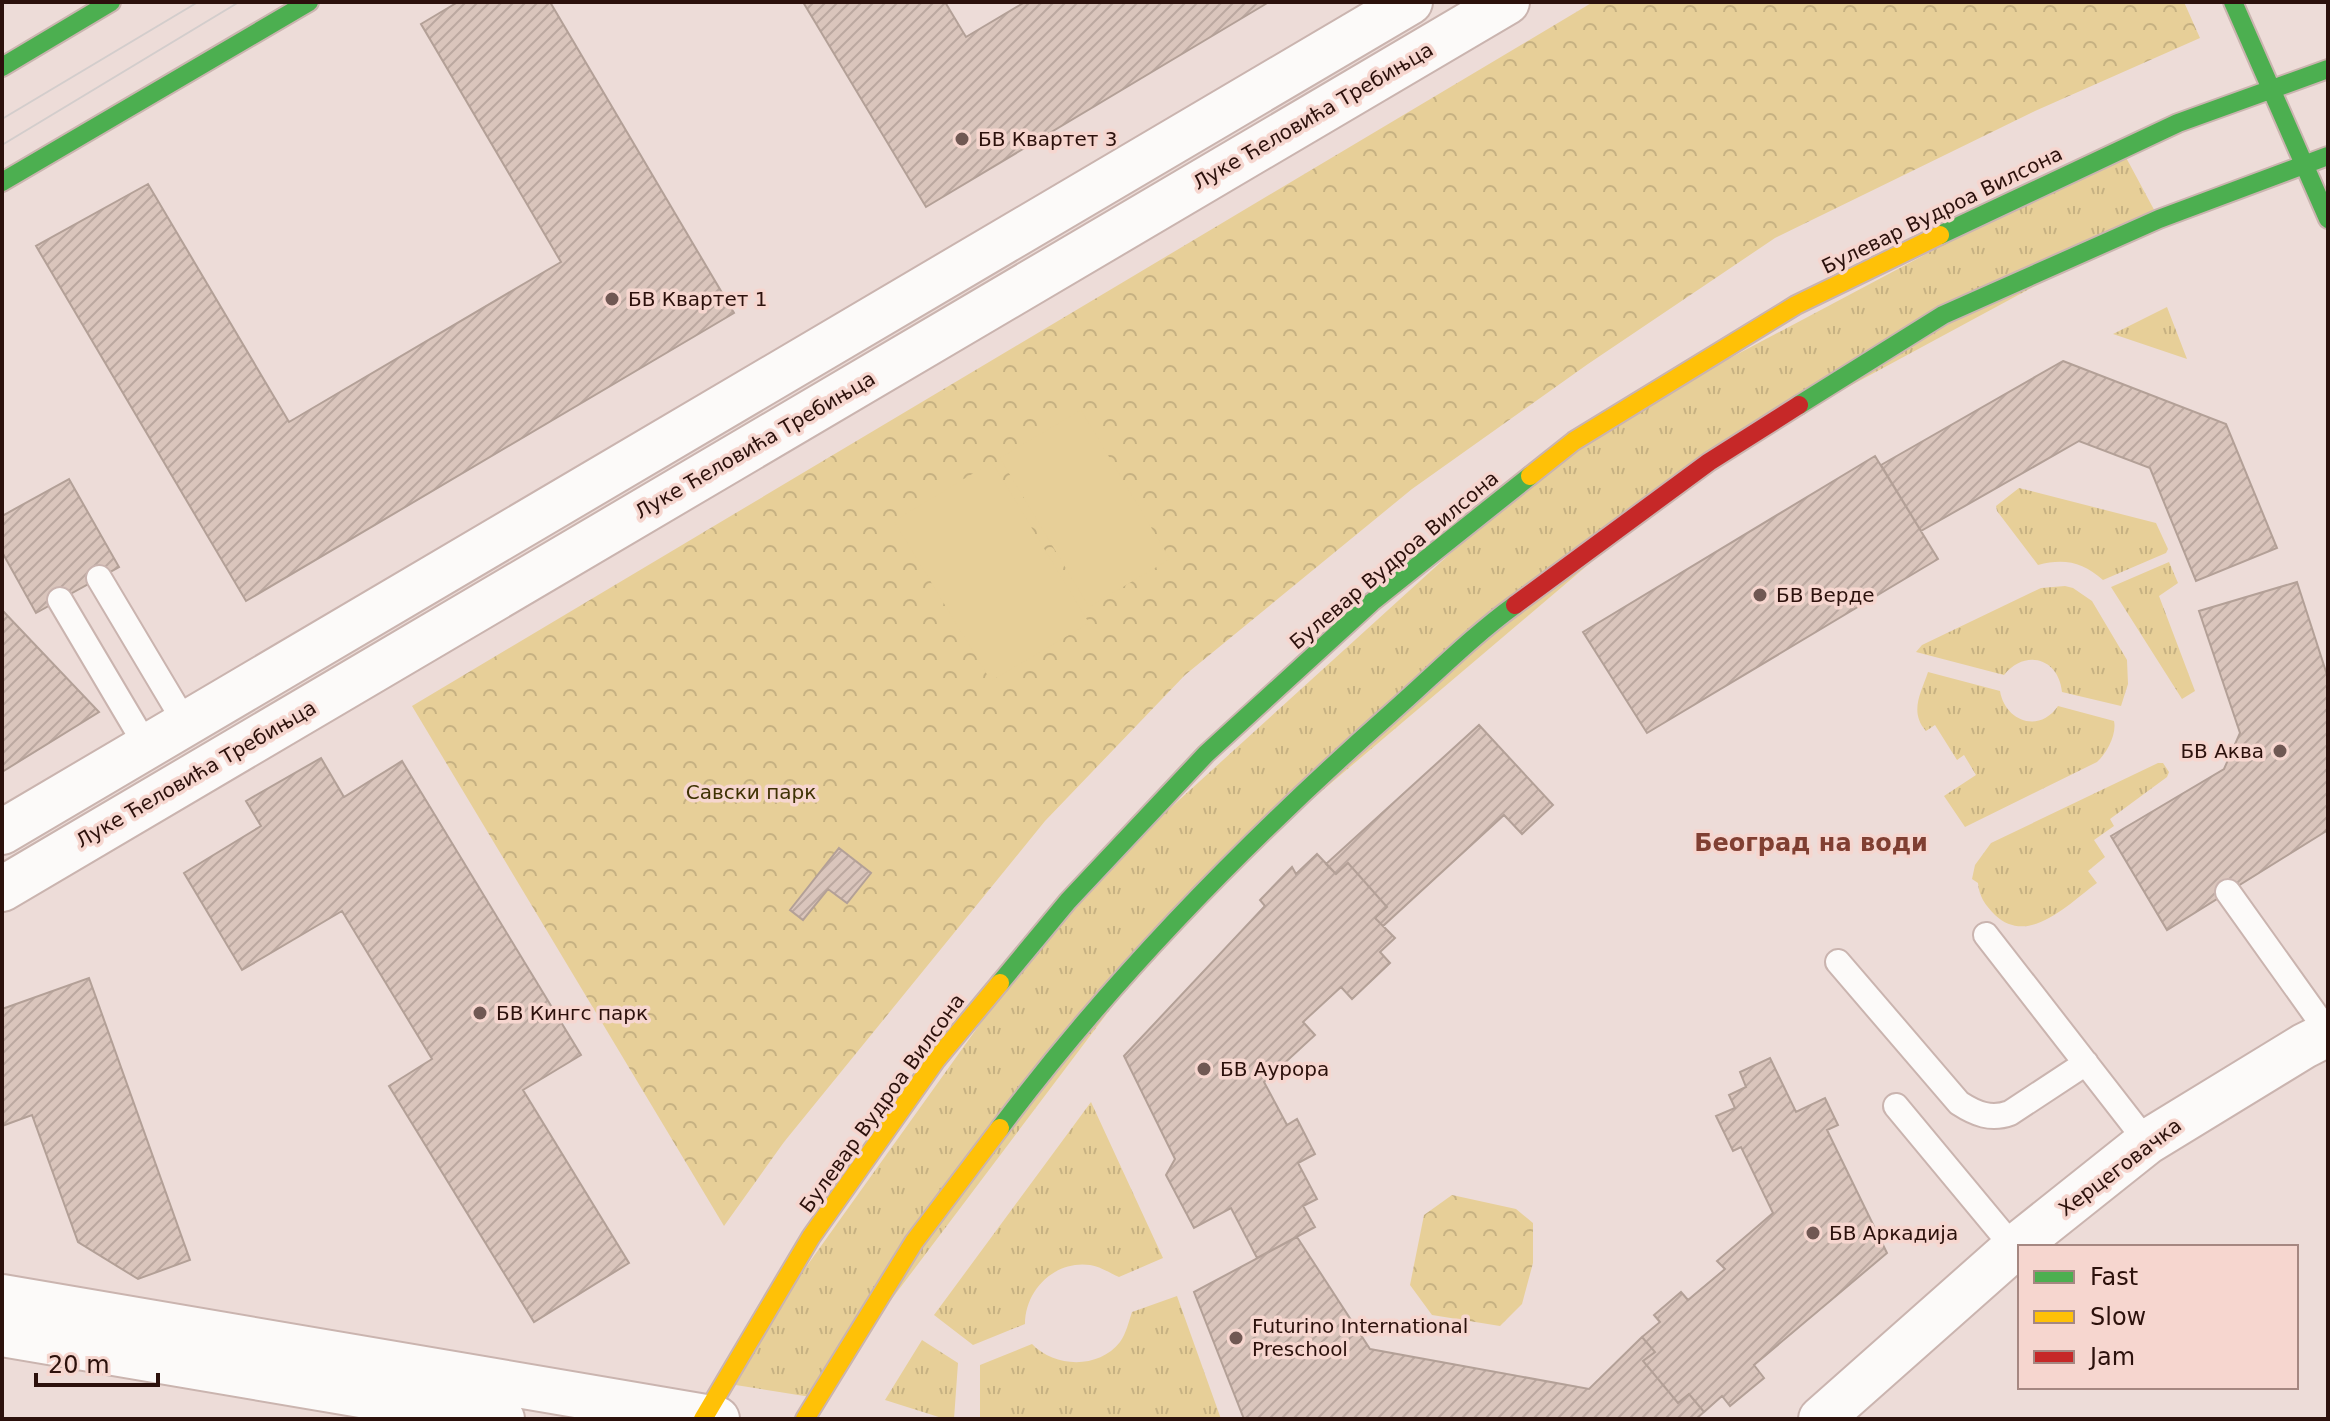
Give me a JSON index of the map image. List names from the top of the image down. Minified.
{"streets":{"main road":["Булевар Вудроа Вилсона"],"street":["Луке Ћеловића Требињца","Херцеговачка"]},"districts":["Београд на води"],"parks":["Савски парк"],"places":["БВ Квартет 3","БВ Квартет 1","БВ Верде","БВ Аква","БВ Кингс парк","БВ Аурора","БВ Аркадија","Futurino International Preschool"],"legend":["Fast","Slow","Jam"],"scale_bar":"20 m"}
